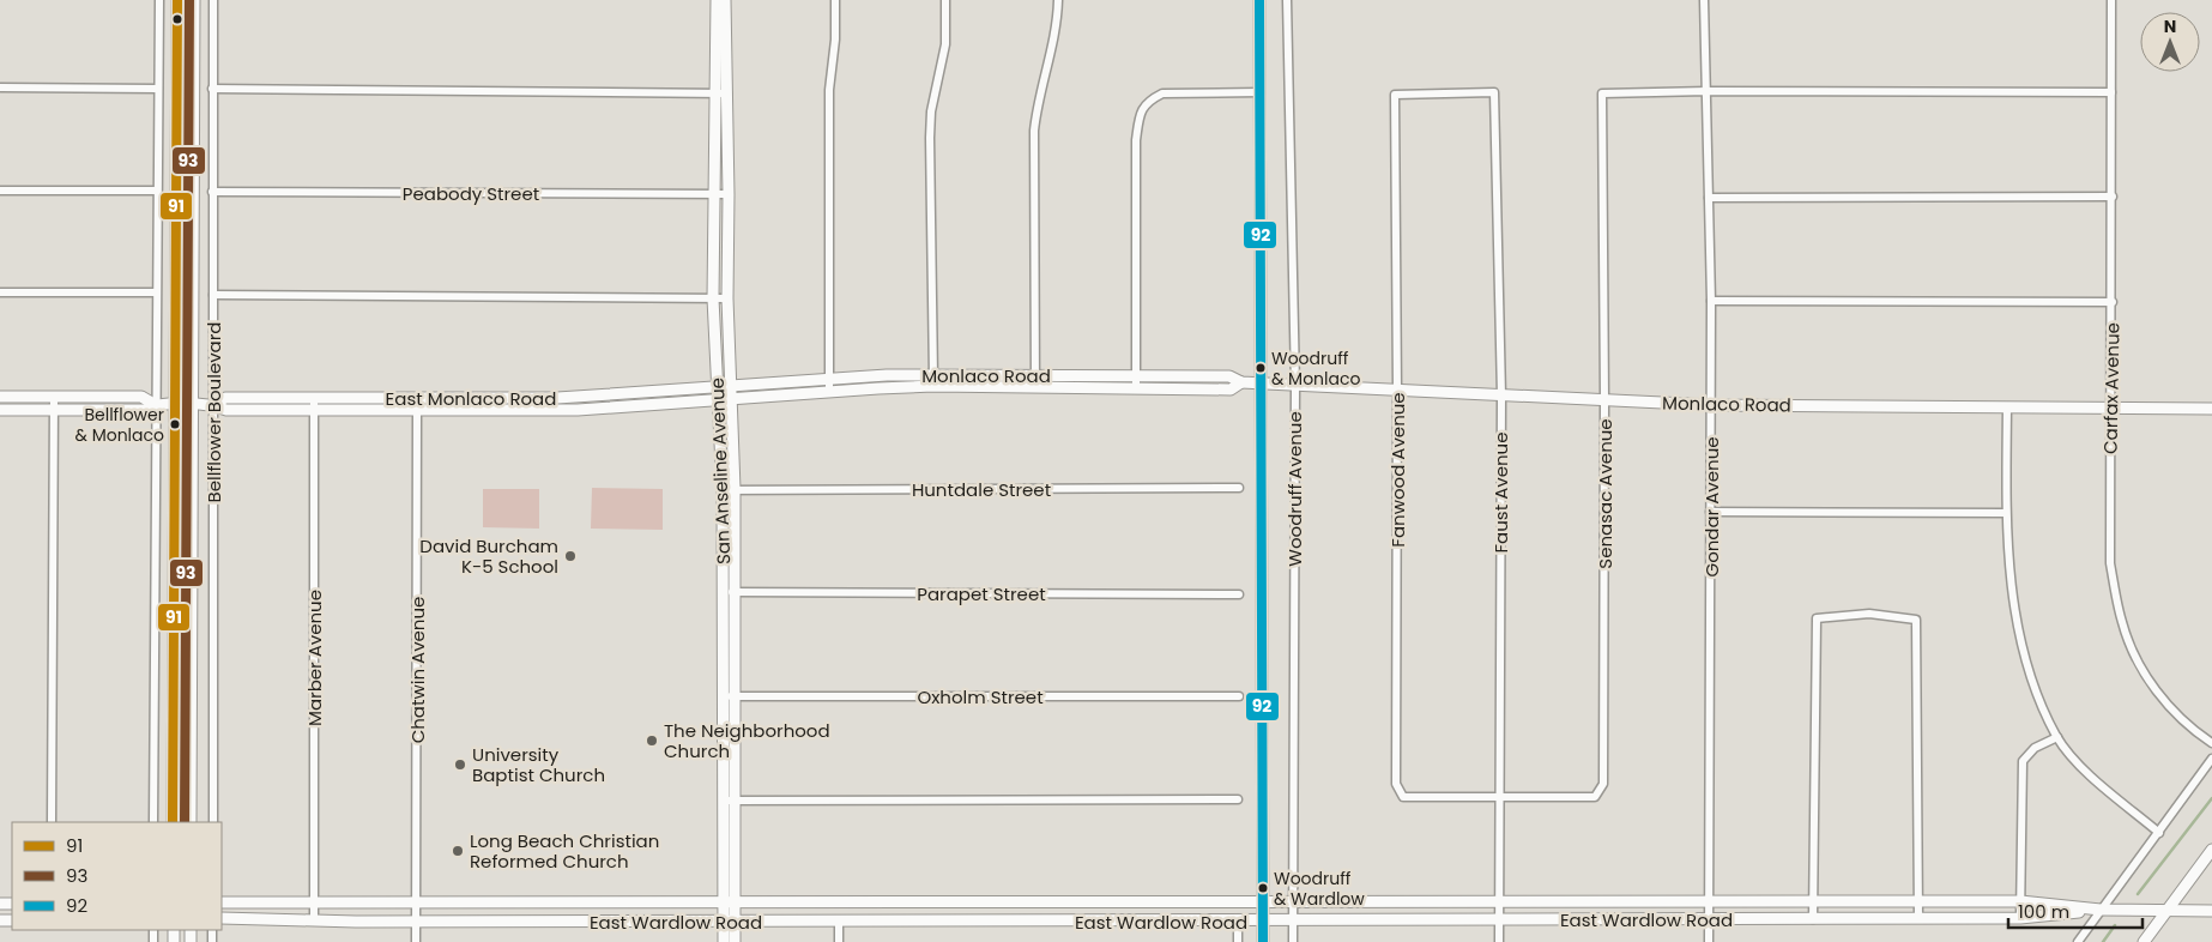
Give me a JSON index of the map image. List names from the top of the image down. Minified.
{"streets":{"main road":["Monlaco Road","East Monlaco Road","Bellflower Boulevard","San Anseline Avenue","Woodruff Avenue","East Wardlow Road"],"street":["Peabody Street","Carfax Avenue","Fanwood Avenue","Huntdale Street","Faust Avenue","Senasac Avenue","Gondar Avenue","Parapet Street","Marber Avenue","Chatwin Avenue","Oxholm Street"]},"crossings":[["Peabody Street","Bellflower Boulevard"],["Peabody Street","San Anseline Avenue"],["Monlaco Road","Carfax Avenue"],["Monlaco Road","East Monlaco Road"],["Monlaco Road","Fanwood Avenue"],["Monlaco Road","San Anseline Avenue"],["Monlaco Road","Woodruff Avenue"],["Monlaco Road","Faust Avenue"],["Monlaco Road","Senasac Avenue"],["Monlaco Road","Gondar Avenue"],["East Monlaco Road","Bellflower Boulevard"],["East Monlaco Road","San Anseline Avenue"],["East Monlaco Road","Marber Avenue"],["East Monlaco Road","Chatwin Avenue"],["Fanwood Avenue","Faust Avenue"],["Fanwood Avenue","Senasac Avenue"],["San Anseline Avenue","Huntdale Street"],["San Anseline Avenue","Parapet Street"],["San Anseline Avenue","Oxholm Street"],["San Anseline Avenue","East Wardlow Road"],["Woodruff Avenue","East Wardlow Road"],["Faust Avenue","Senasac Avenue"],["Faust Avenue","East Wardlow Road"],["Senasac Avenue","Gondar Avenue"],["Gondar Avenue","East Wardlow Road"],["Marber Avenue","East Wardlow Road"],["Chatwin Avenue","East Wardlow Road"]],"places":["Woodruff & Monlaco","Bellflower & Monlaco","David Burcham K-5 School","The Neighborhood Church","University Baptist Church","Long Beach Christian Reformed Church","Woodruff & Wardlow"],"lines":["transit line 91","transit line 93","transit line 92"],"legend":["91","93","92"],"scale_bar":"100 m","north":"top"}
